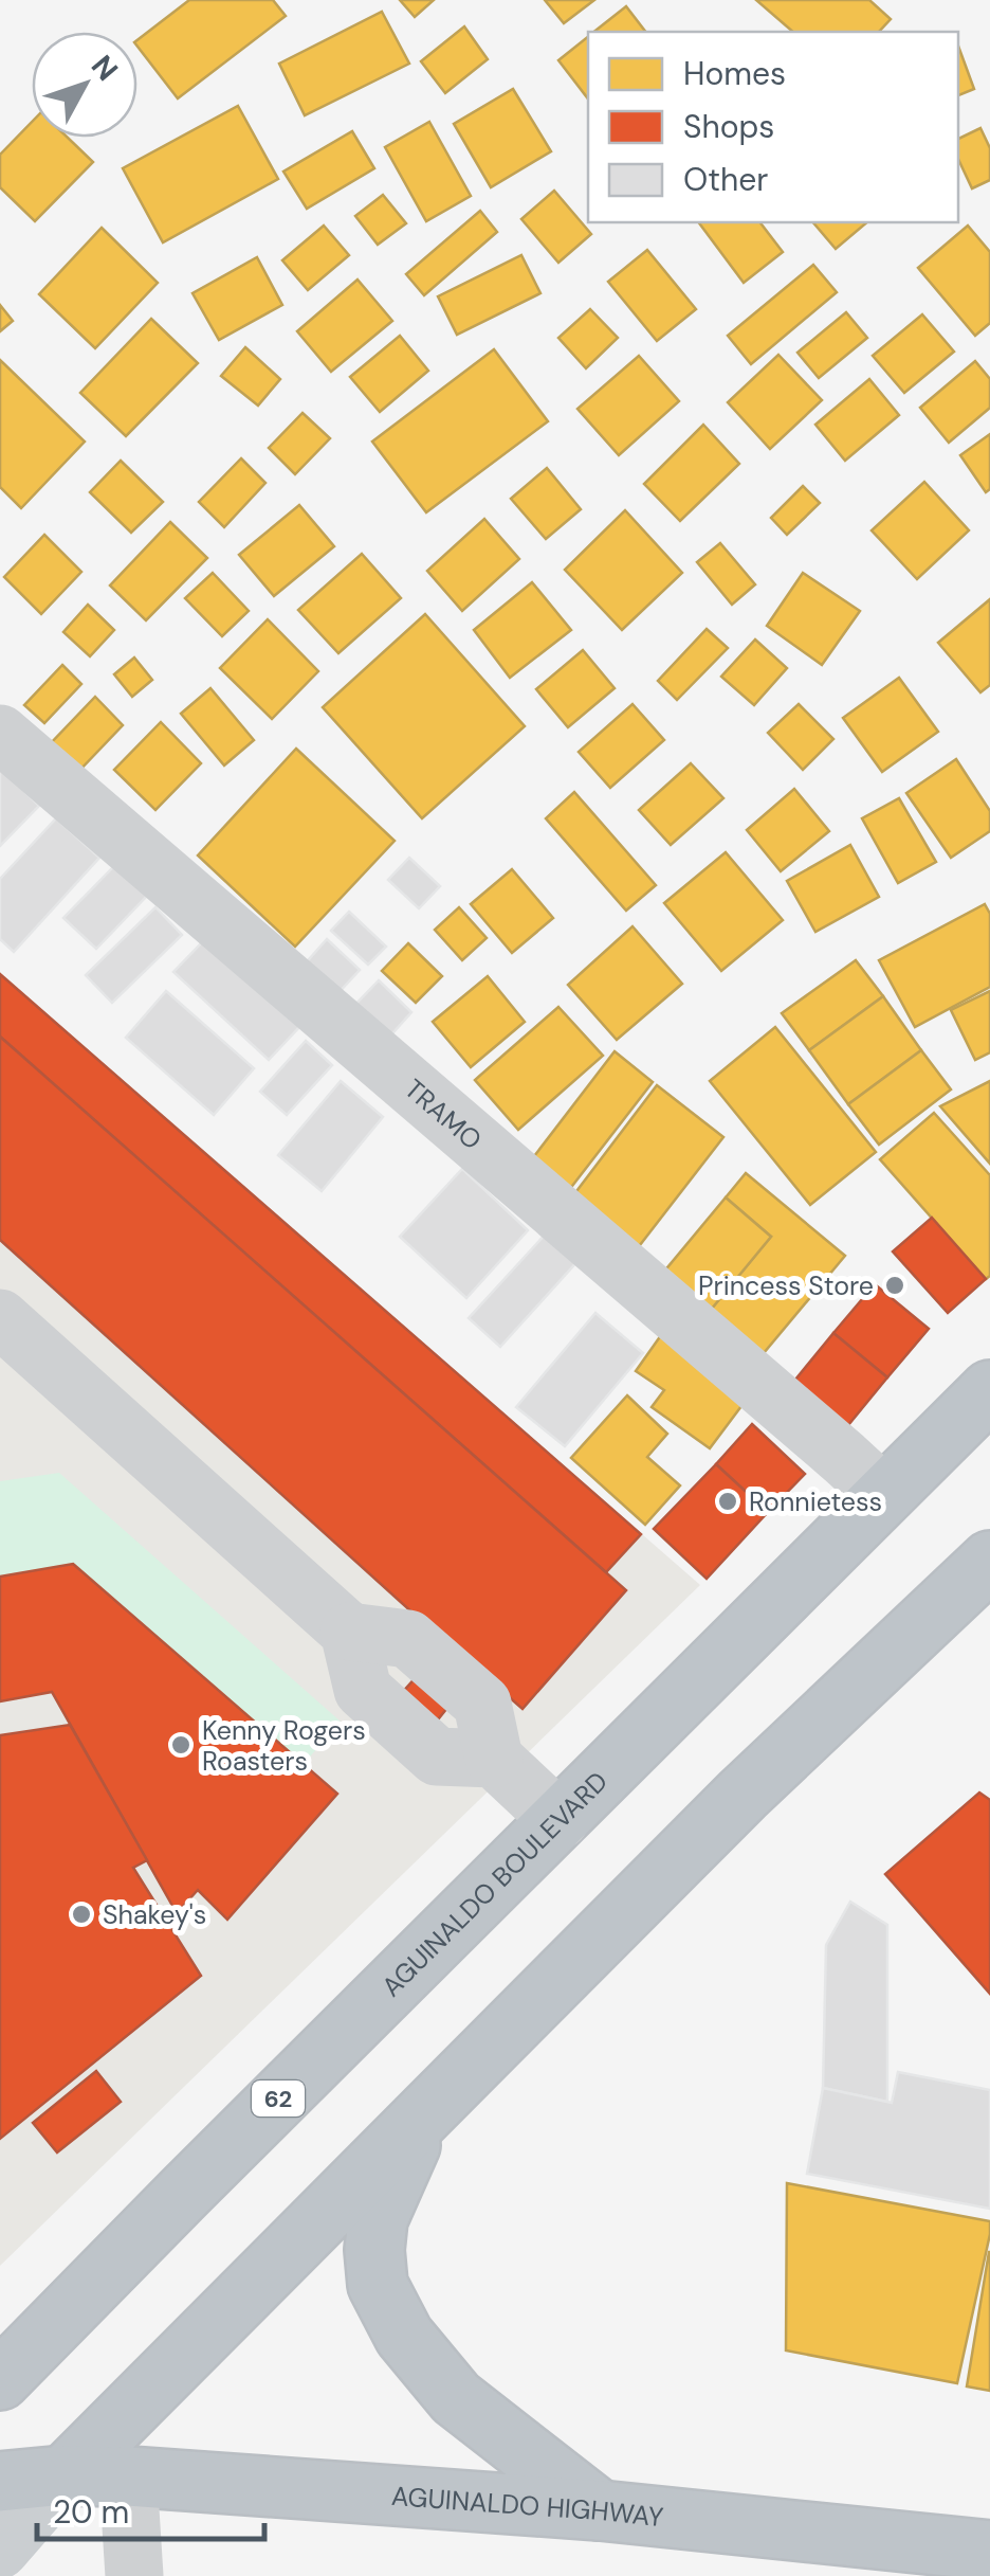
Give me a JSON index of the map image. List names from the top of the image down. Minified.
{"streets":{"highway":["AGUINALDO BOULEVARD","62","AGUINALDO HIGHWAY"],"street":["TRAMO"]},"crossings":[["TRAMO","AGUINALDO BOULEVARD"]],"places":["Princess Store","Ronnietess","Kenny Rogers Roasters","Shakey's"],"legend":["Homes","Shops","Other"],"scale_bar":"20 m","north":"top right"}
